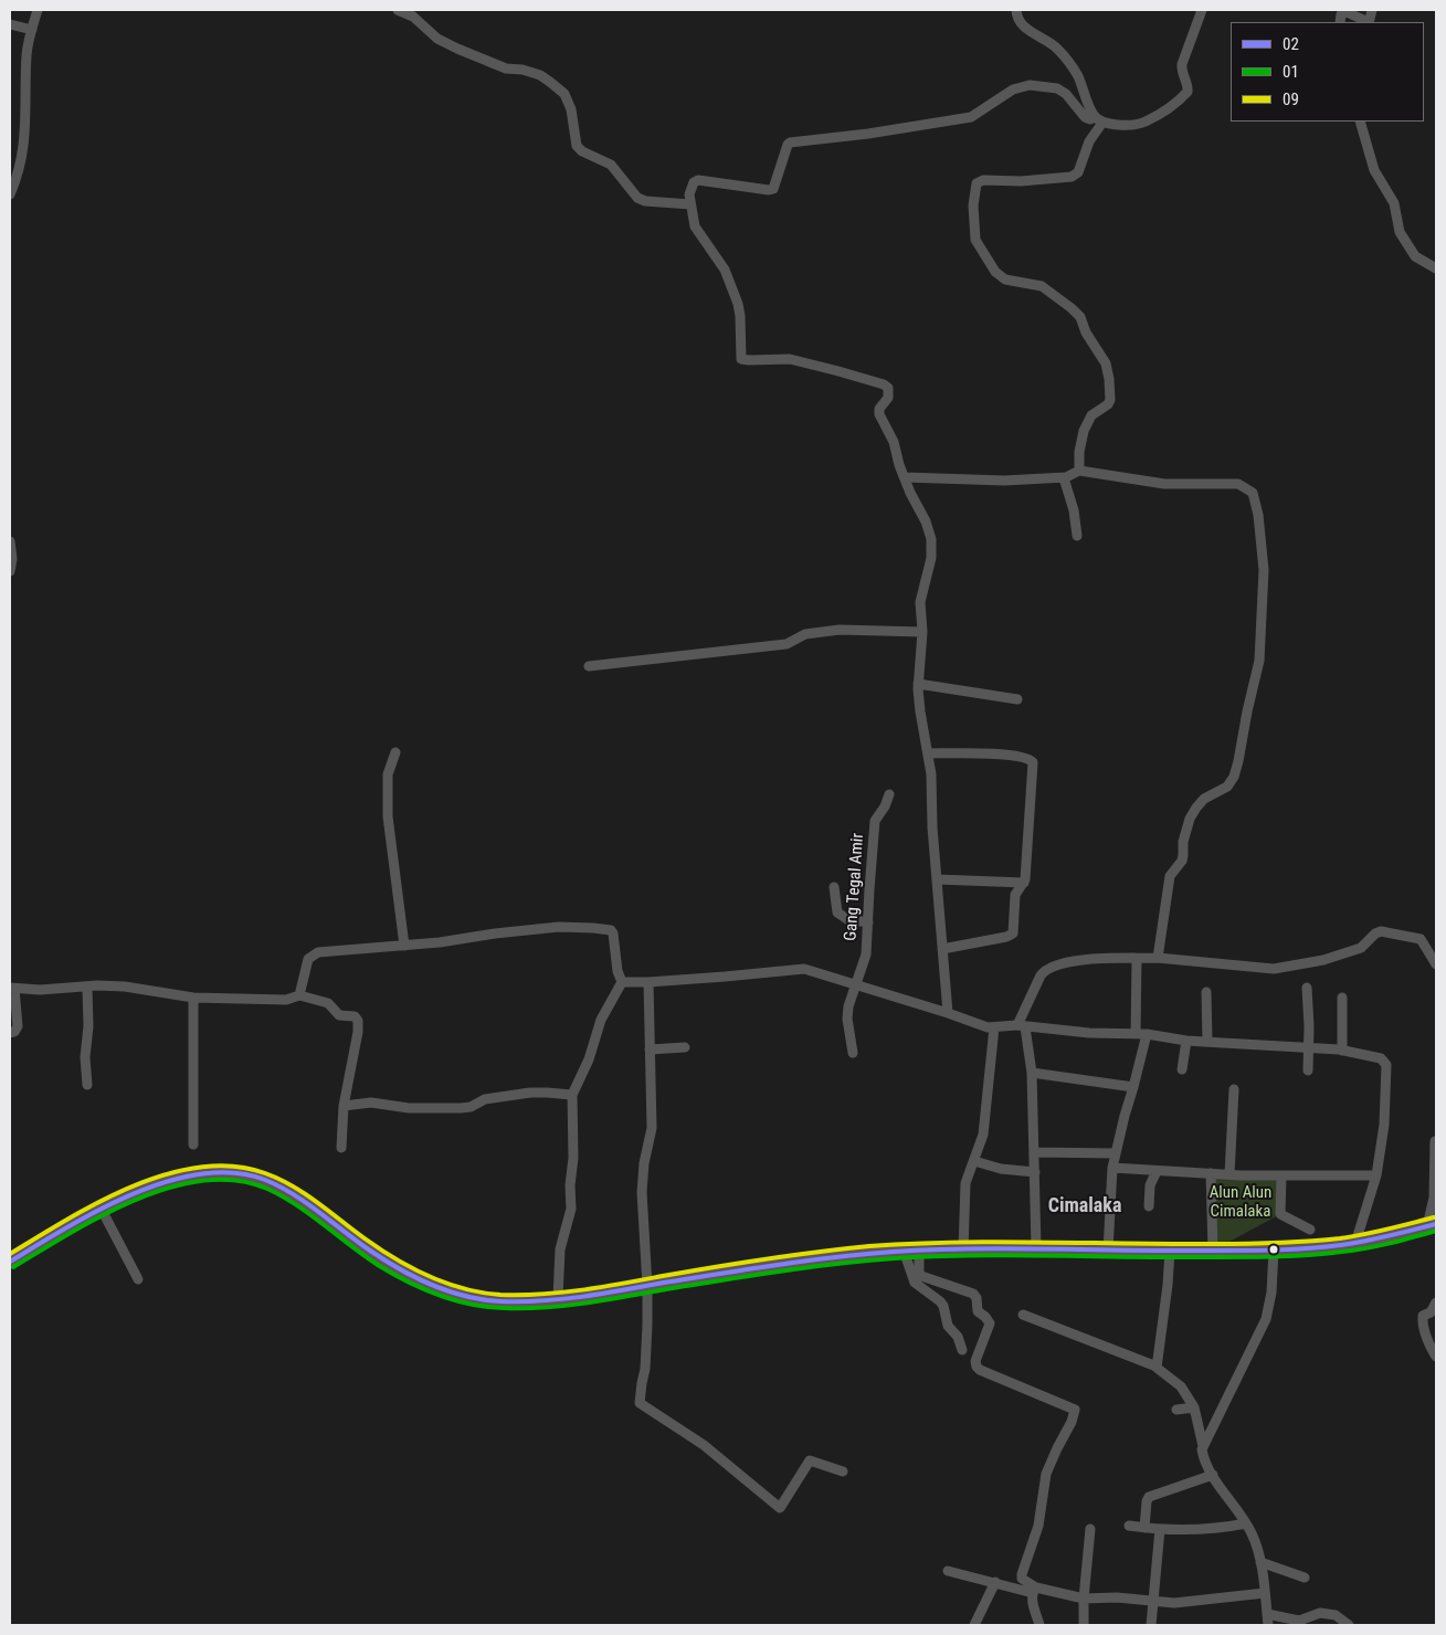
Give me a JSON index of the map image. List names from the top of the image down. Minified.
{"streets":{"street":["Gang Tegal Amir"]},"districts":["Cimalaka"],"parks":["Alun Alun Cimalaka"],"lines":["transit line 09","transit line 02","transit line 01"],"legend":["02","01","09"]}
